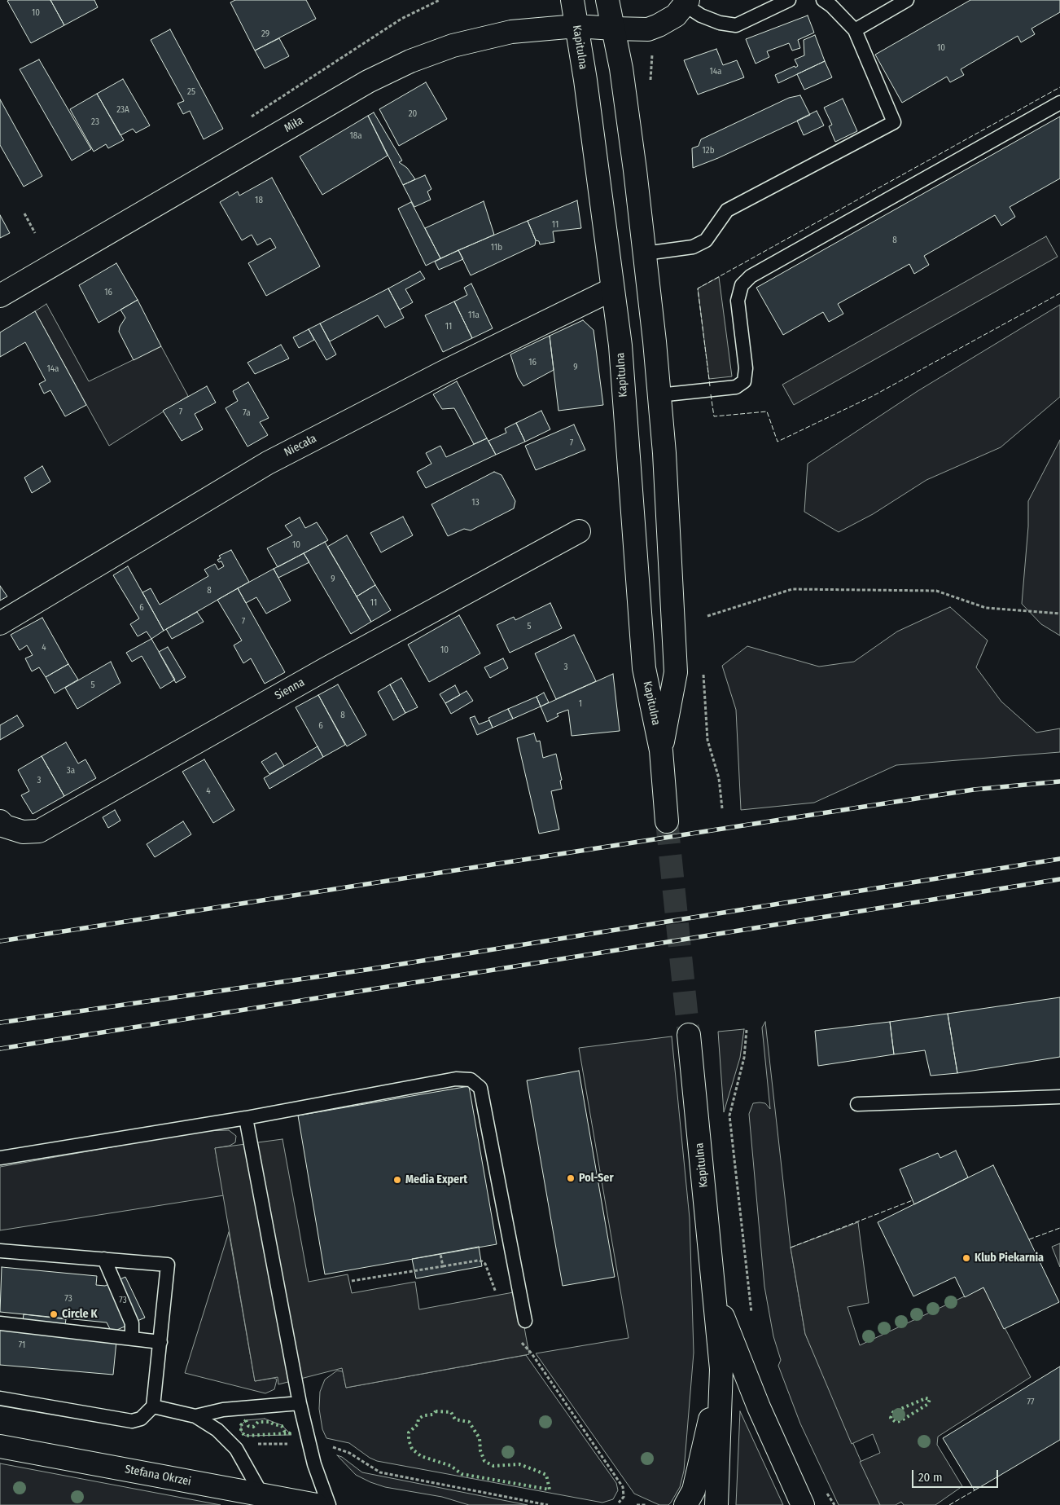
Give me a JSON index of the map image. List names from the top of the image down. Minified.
{"streets":{"street":["Kapitulna","Miła","Niecała","Sienna","Stefana Okrzei"]},"crossings":[["Kapitulna","Miła"],["Kapitulna","Niecała"]],"places":["Pol-Ser","Media Expert","Klub Piekarnia","Circle K"],"house_numbers":["10","29","10","14a","25","23A","20","23","18a","12b","18","11","8","11b","16","11a","11","16","9","14a","7","7a","7","13","10","9","8","11","6","7","5","4","10","3","5","1","8","6","3a","3","4","73","73","71","77"],"scale_bar":"20 m"}
